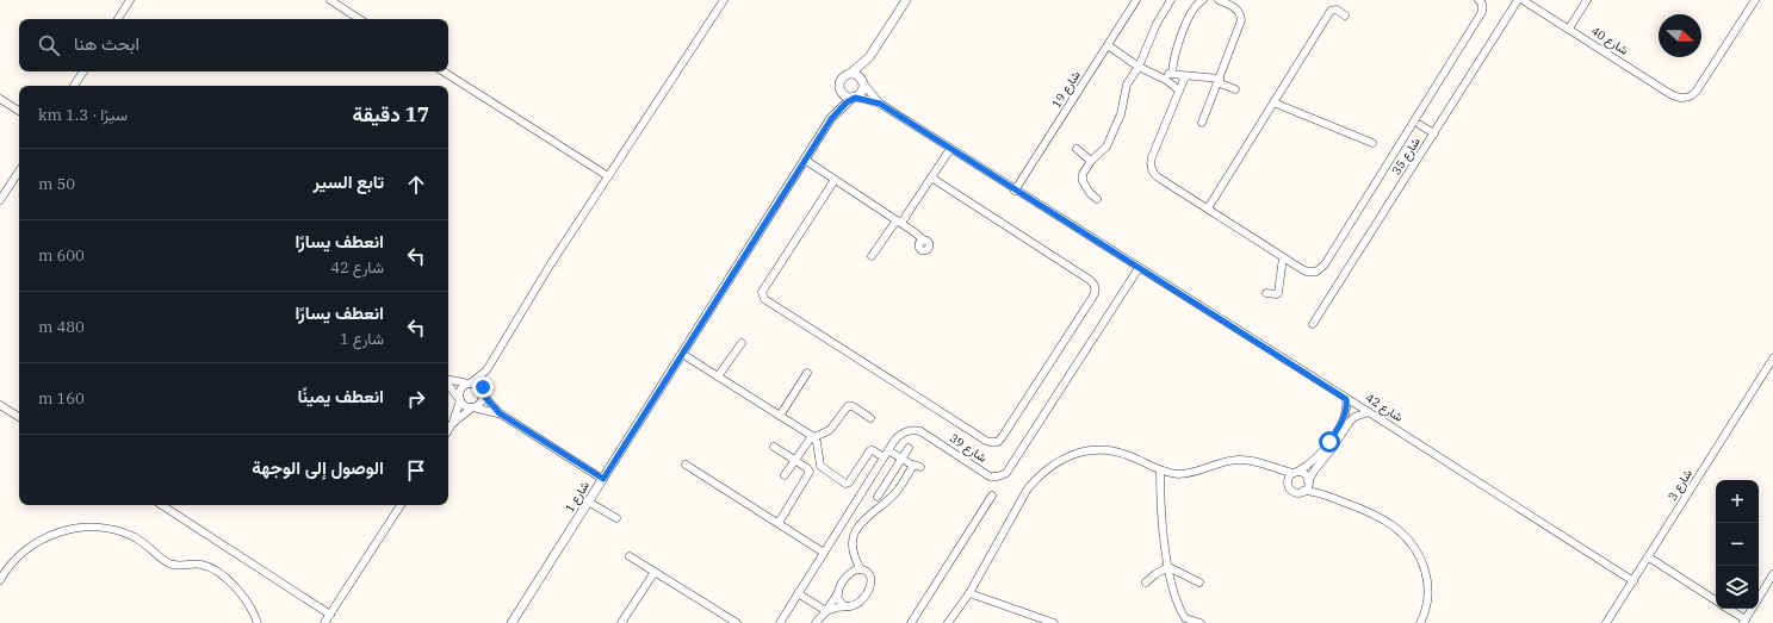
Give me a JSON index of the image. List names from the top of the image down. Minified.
{"streets":{"street":["شارع 40","شارع 19","شارع 35","شارع 42","شارع 39","شارع 3","شارع 1"]},"crossings":[["شارع 19","شارع 42"],["شارع 42","شارع 39"],["شارع 42","شارع 3"],["شارع 42","شارع 1"]],"north":"right","page":{"search":"ابحث هنا","heading":["17 دقيقة","سيرًا · 1.3 km"],"list":[["تابع السير","50 m"],["انعطف يسارًا","شارع 42","600 m"],["انعطف يسارًا","شارع 1","480 m"],["انعطف يمينًا","160 m"],"الوصول إلى الوجهة"],"map_buttons":["+","−"]}}
